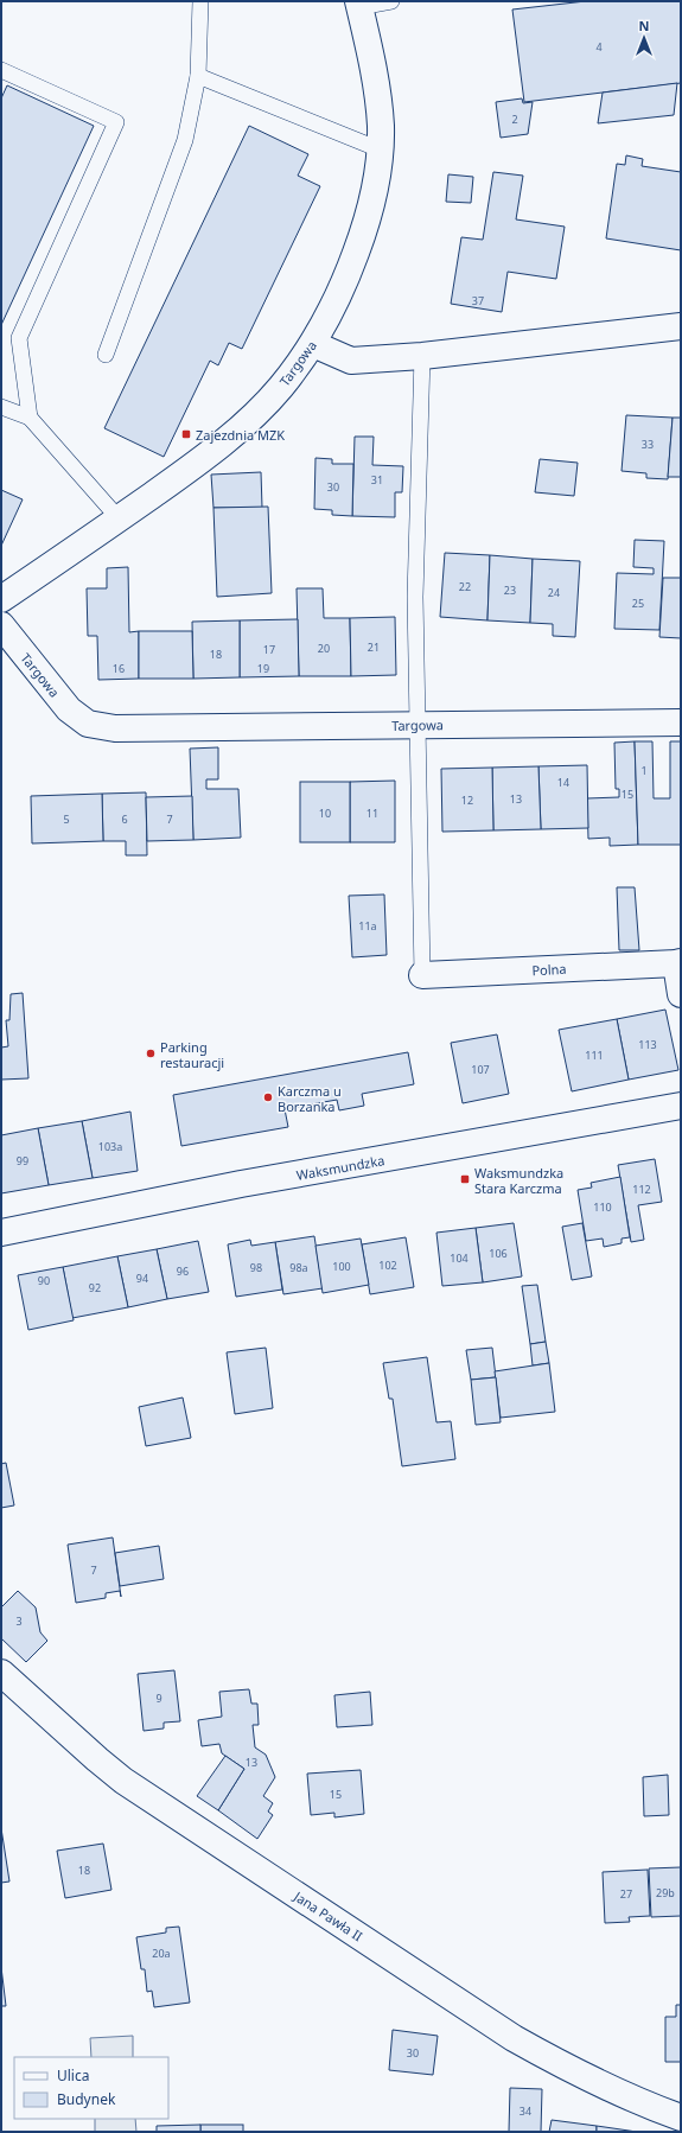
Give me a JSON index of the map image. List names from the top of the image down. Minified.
{"streets":{"street":["Targowa","Polna","Waksmundzka","Jana Pawła II"]},"places":{"transit":["Zajezdnia MZK","Waksmundzka Stara Karczma"],"other":["Parking restauracji","Karczma u Borzanka"]},"house_numbers":["4","2","37","33","31","30","22","23","24","25","21","20","17","18","16","19","1","14","15","13","12","10","11","5","6","7","11a","113","111","107","103a","99","112","110","106","104","102","100","98","98a","96","94","90","92","7","3","9","13","15","18","29b","27","20a","30","34"],"legend":["Ulica","Budynek"],"north":"top"}
